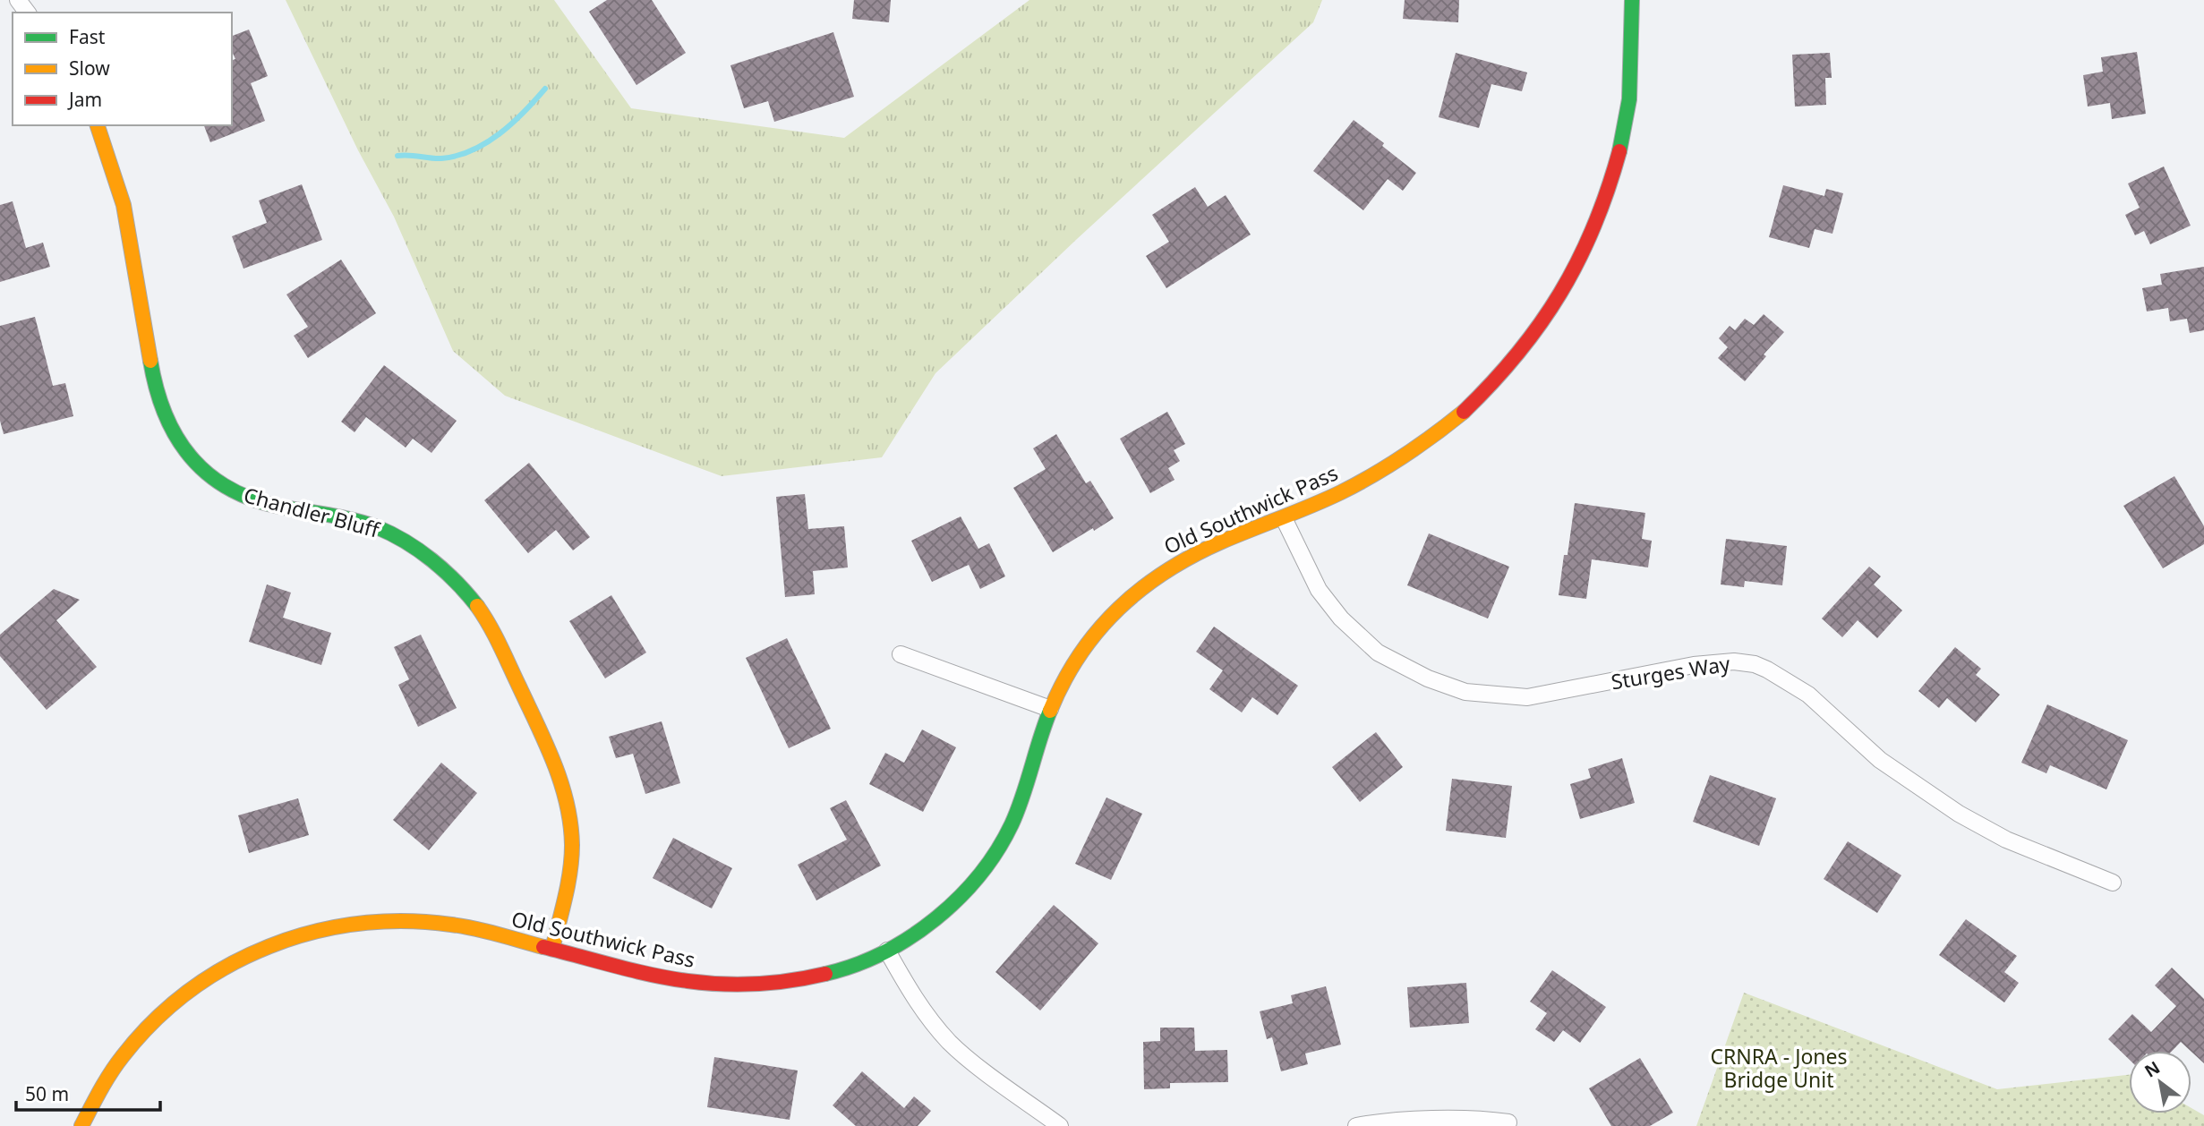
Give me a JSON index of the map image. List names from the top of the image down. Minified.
{"streets":{"street":["Old Southwick Pass","Chandler Bluff","Sturges Way"]},"crossings":[["Old Southwick Pass","Chandler Bluff"],["Old Southwick Pass","Sturges Way"]],"parks":["CRNRA - Jones Bridge Unit"],"legend":["Fast","Slow","Jam"],"scale_bar":"50 m","north":"top left"}
